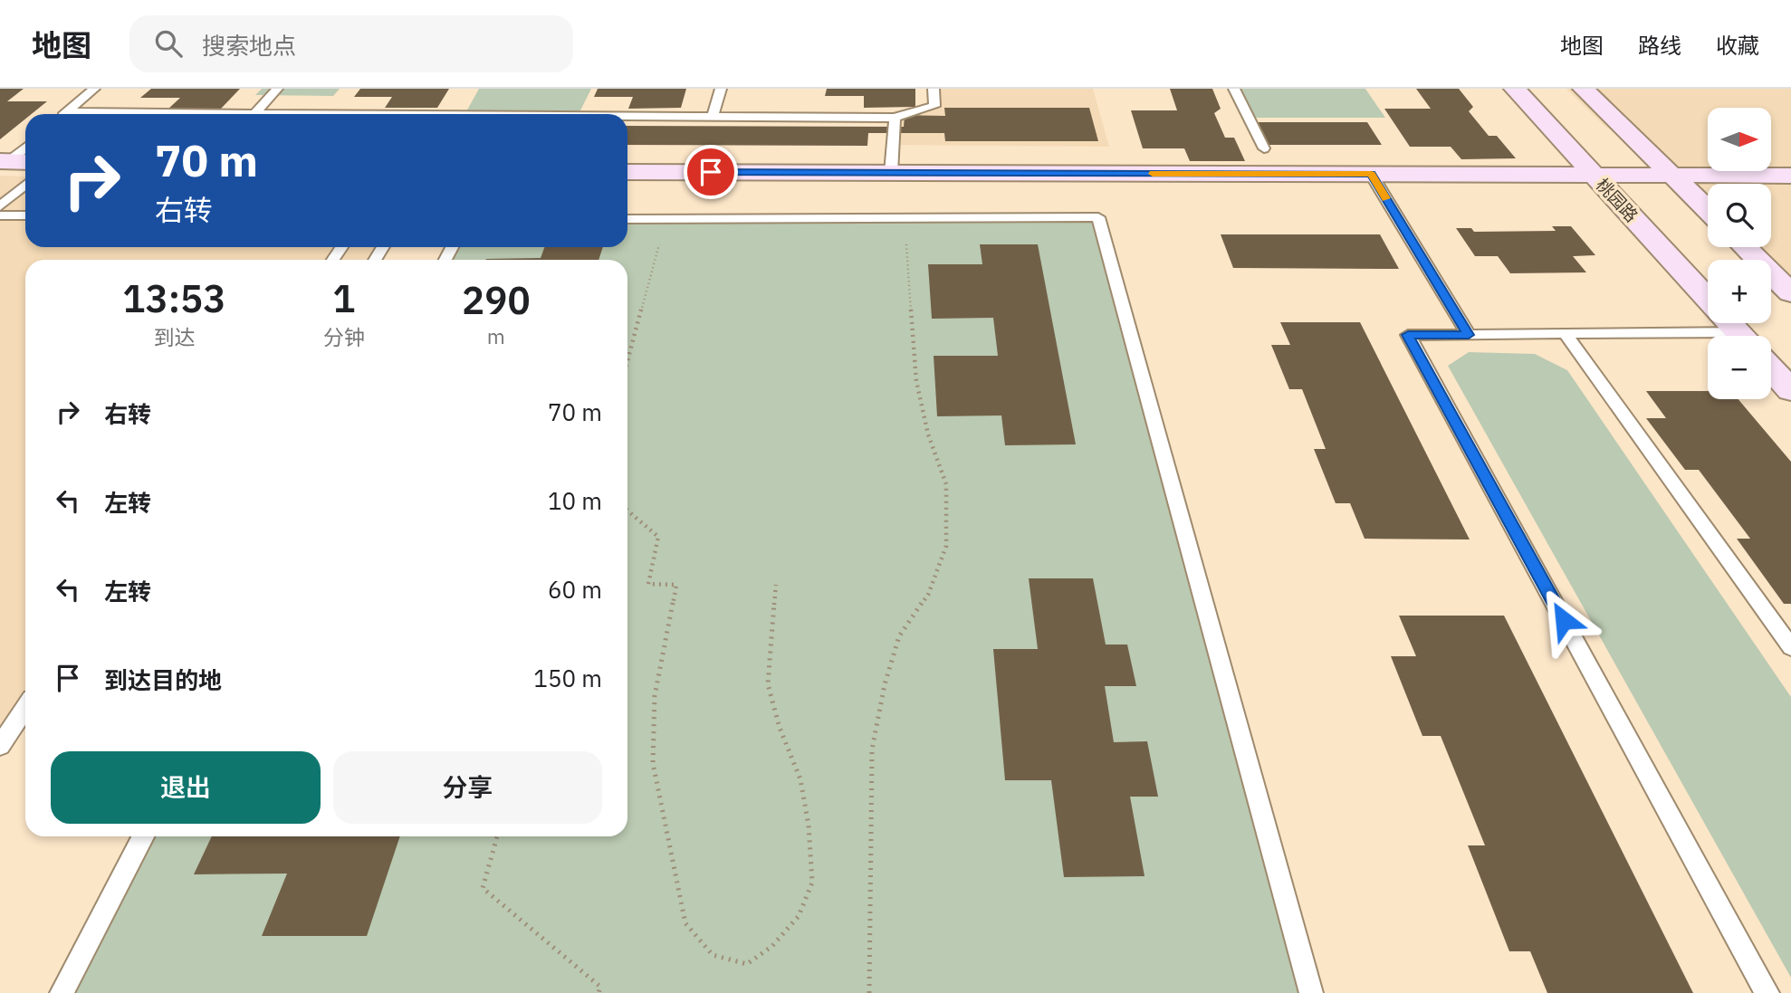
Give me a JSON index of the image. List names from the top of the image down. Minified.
{"streets":{"street":["桃园路"]},"north":"right","page":{"header":"地图","search":"搜索地点","nav":["地图","路线","收藏"],"map_buttons":["+","−"],"turn":["70 m","右转"],"eta":["13:53","到达","1","分钟","290","m"],"list":[{"name":"右转","value":"70 m"},{"name":"左转","value":"10 m"},{"name":"左转","value":"60 m"},{"name":"到达目的地","value":"150 m"}],"buttons":["退出","分享"]}}
